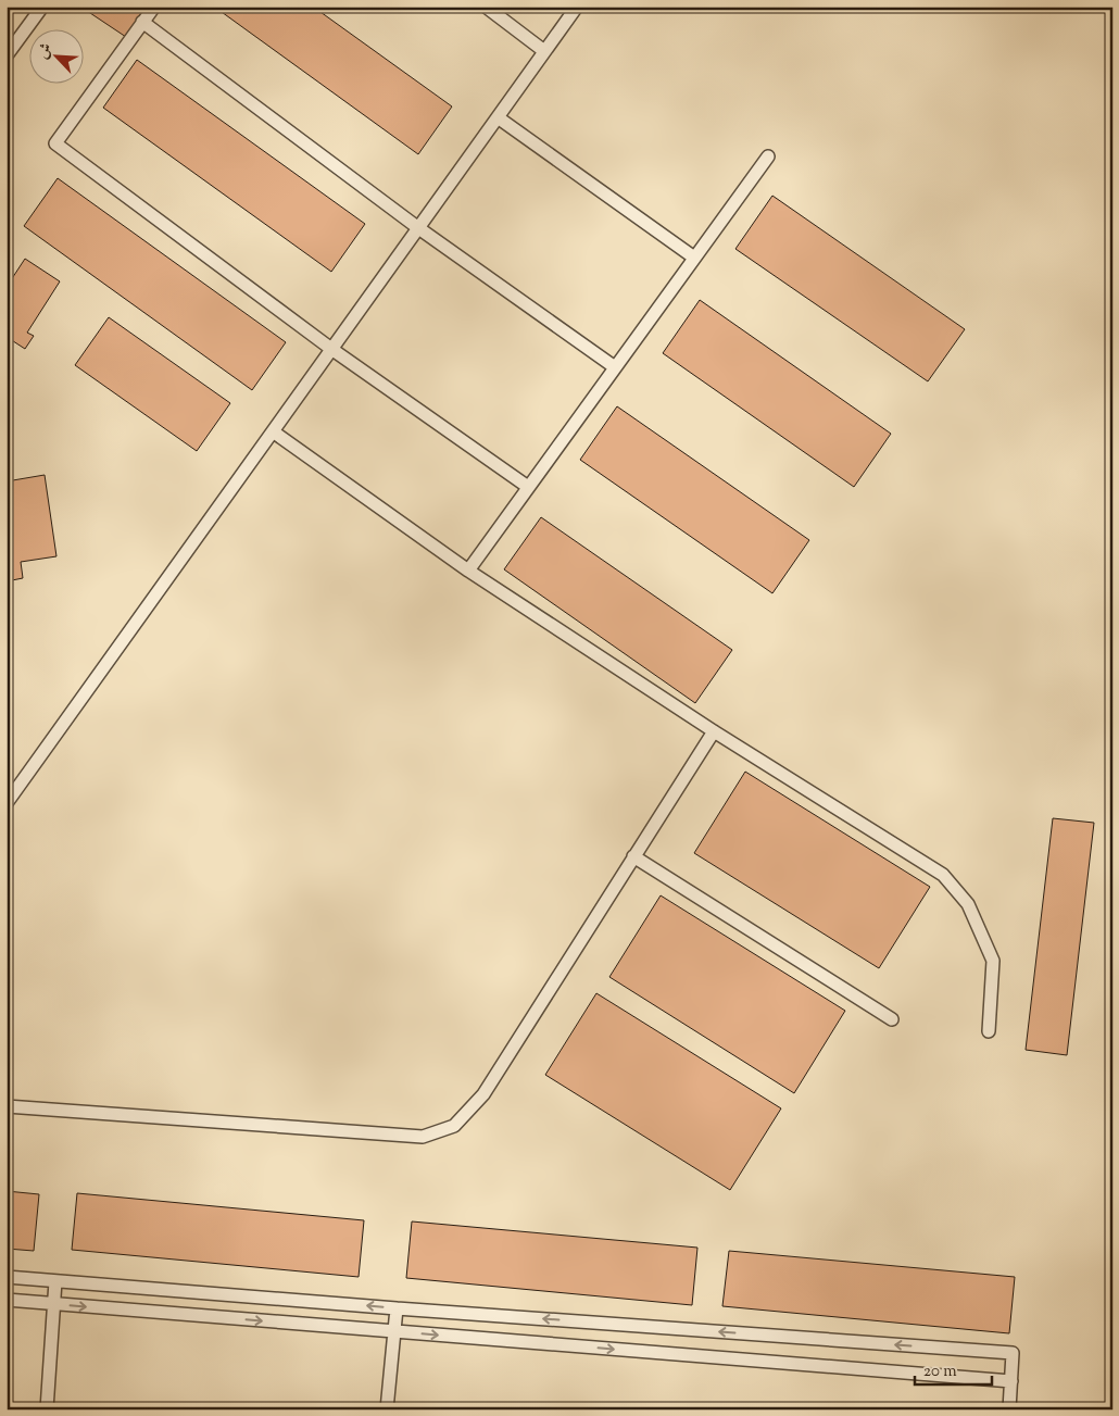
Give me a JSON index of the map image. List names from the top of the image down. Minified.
{"scale_bar":"20 m","north":"top left"}
